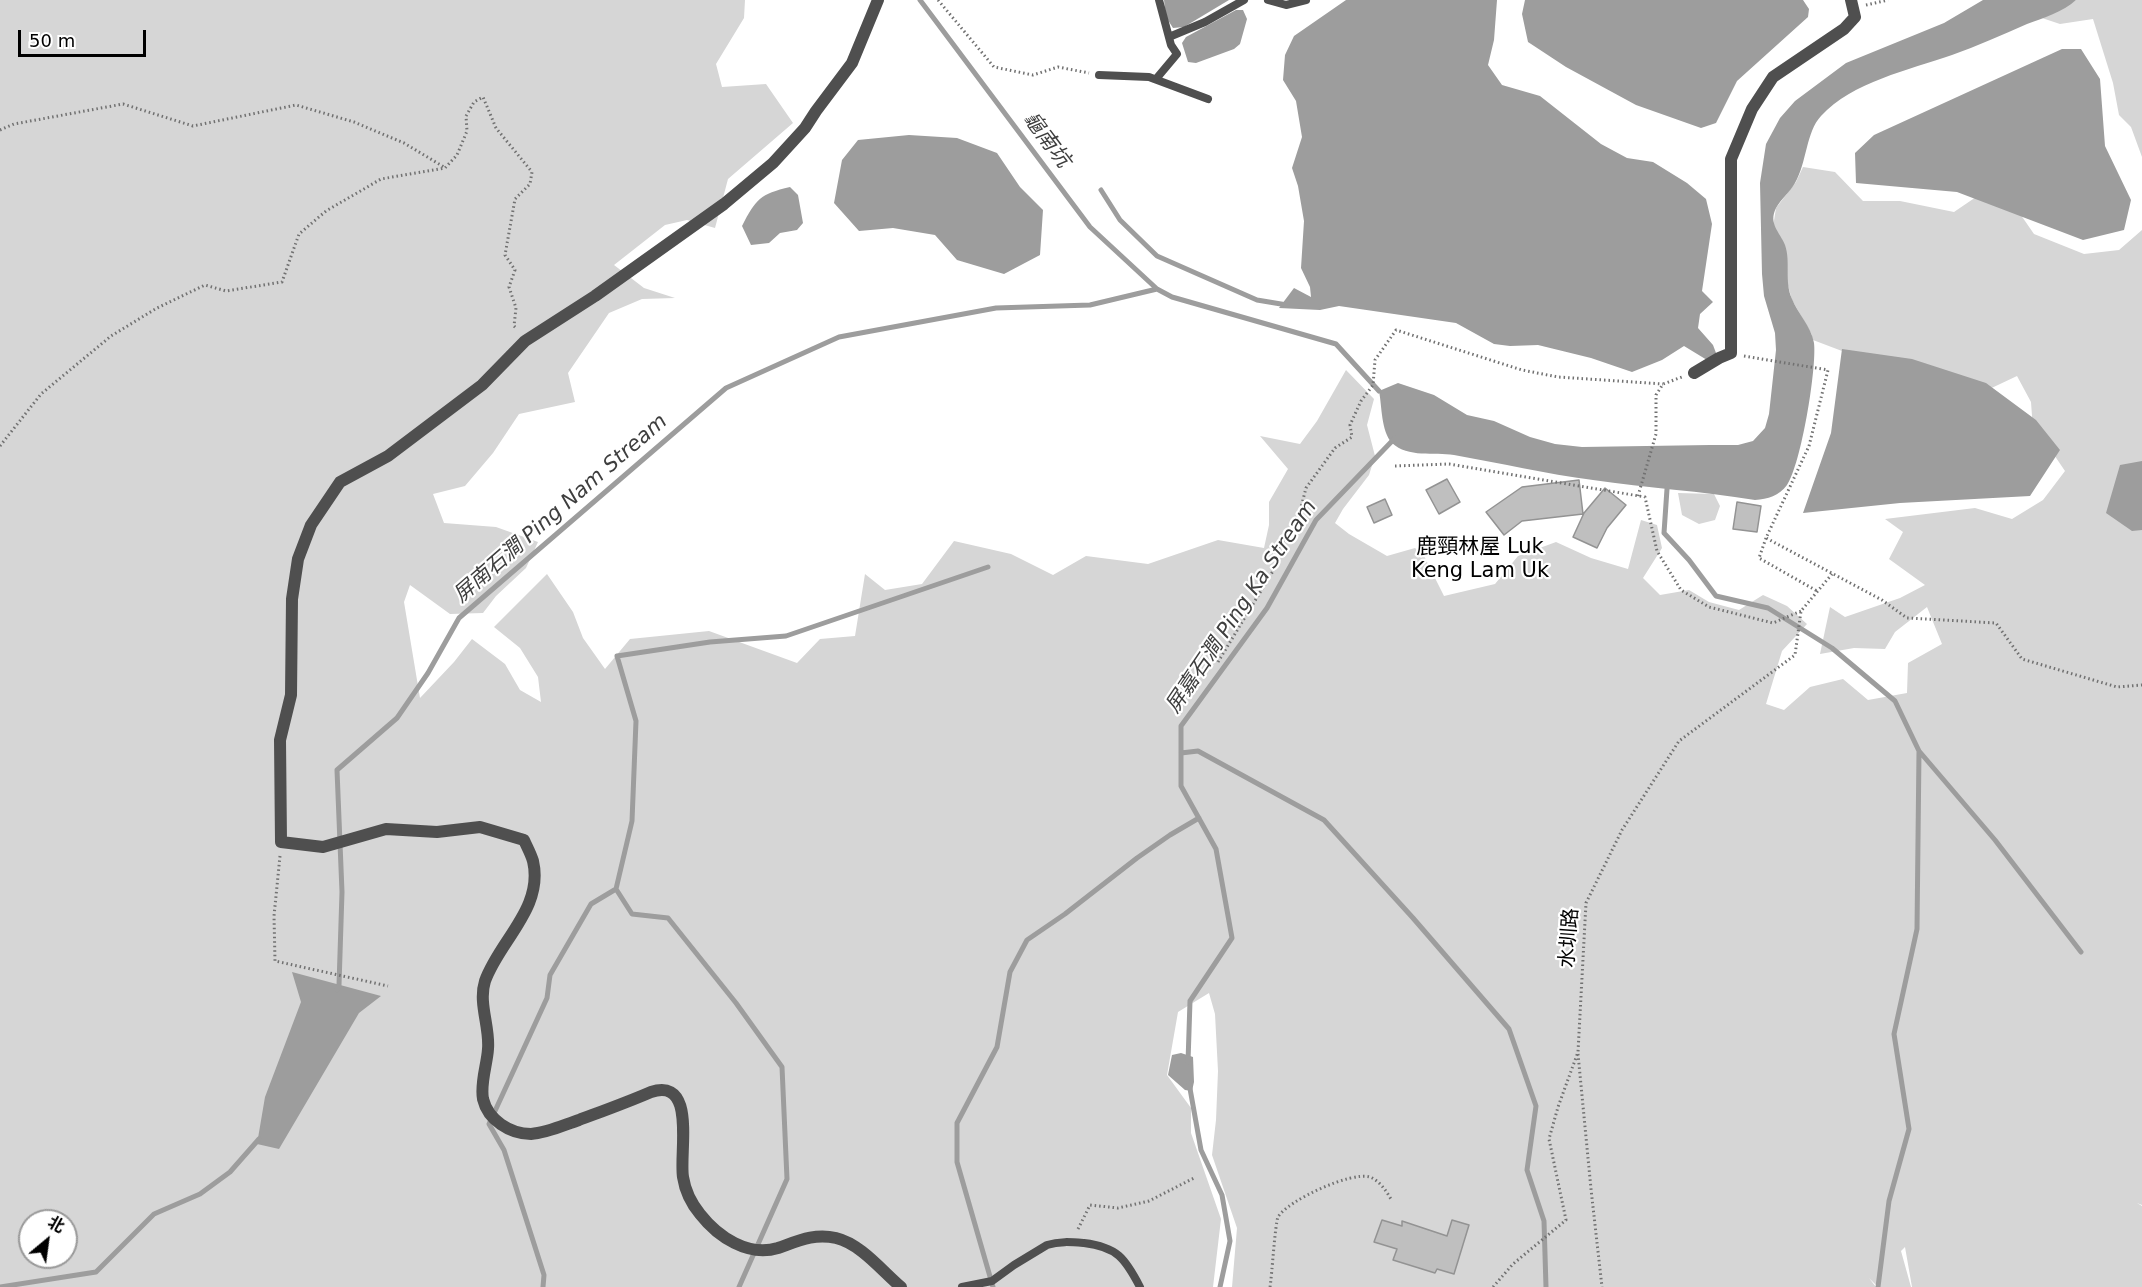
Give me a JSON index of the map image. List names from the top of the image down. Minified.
{"streets":{"path":["水圳路"]},"districts":["鹿頸林屋 Luk Keng Lam Uk"],"water":["龜南坑","屏南石澗 Ping Nam Stream","屏嘉石澗 Ping Ka Stream"],"scale_bar":"50 m","north":"top right"}
